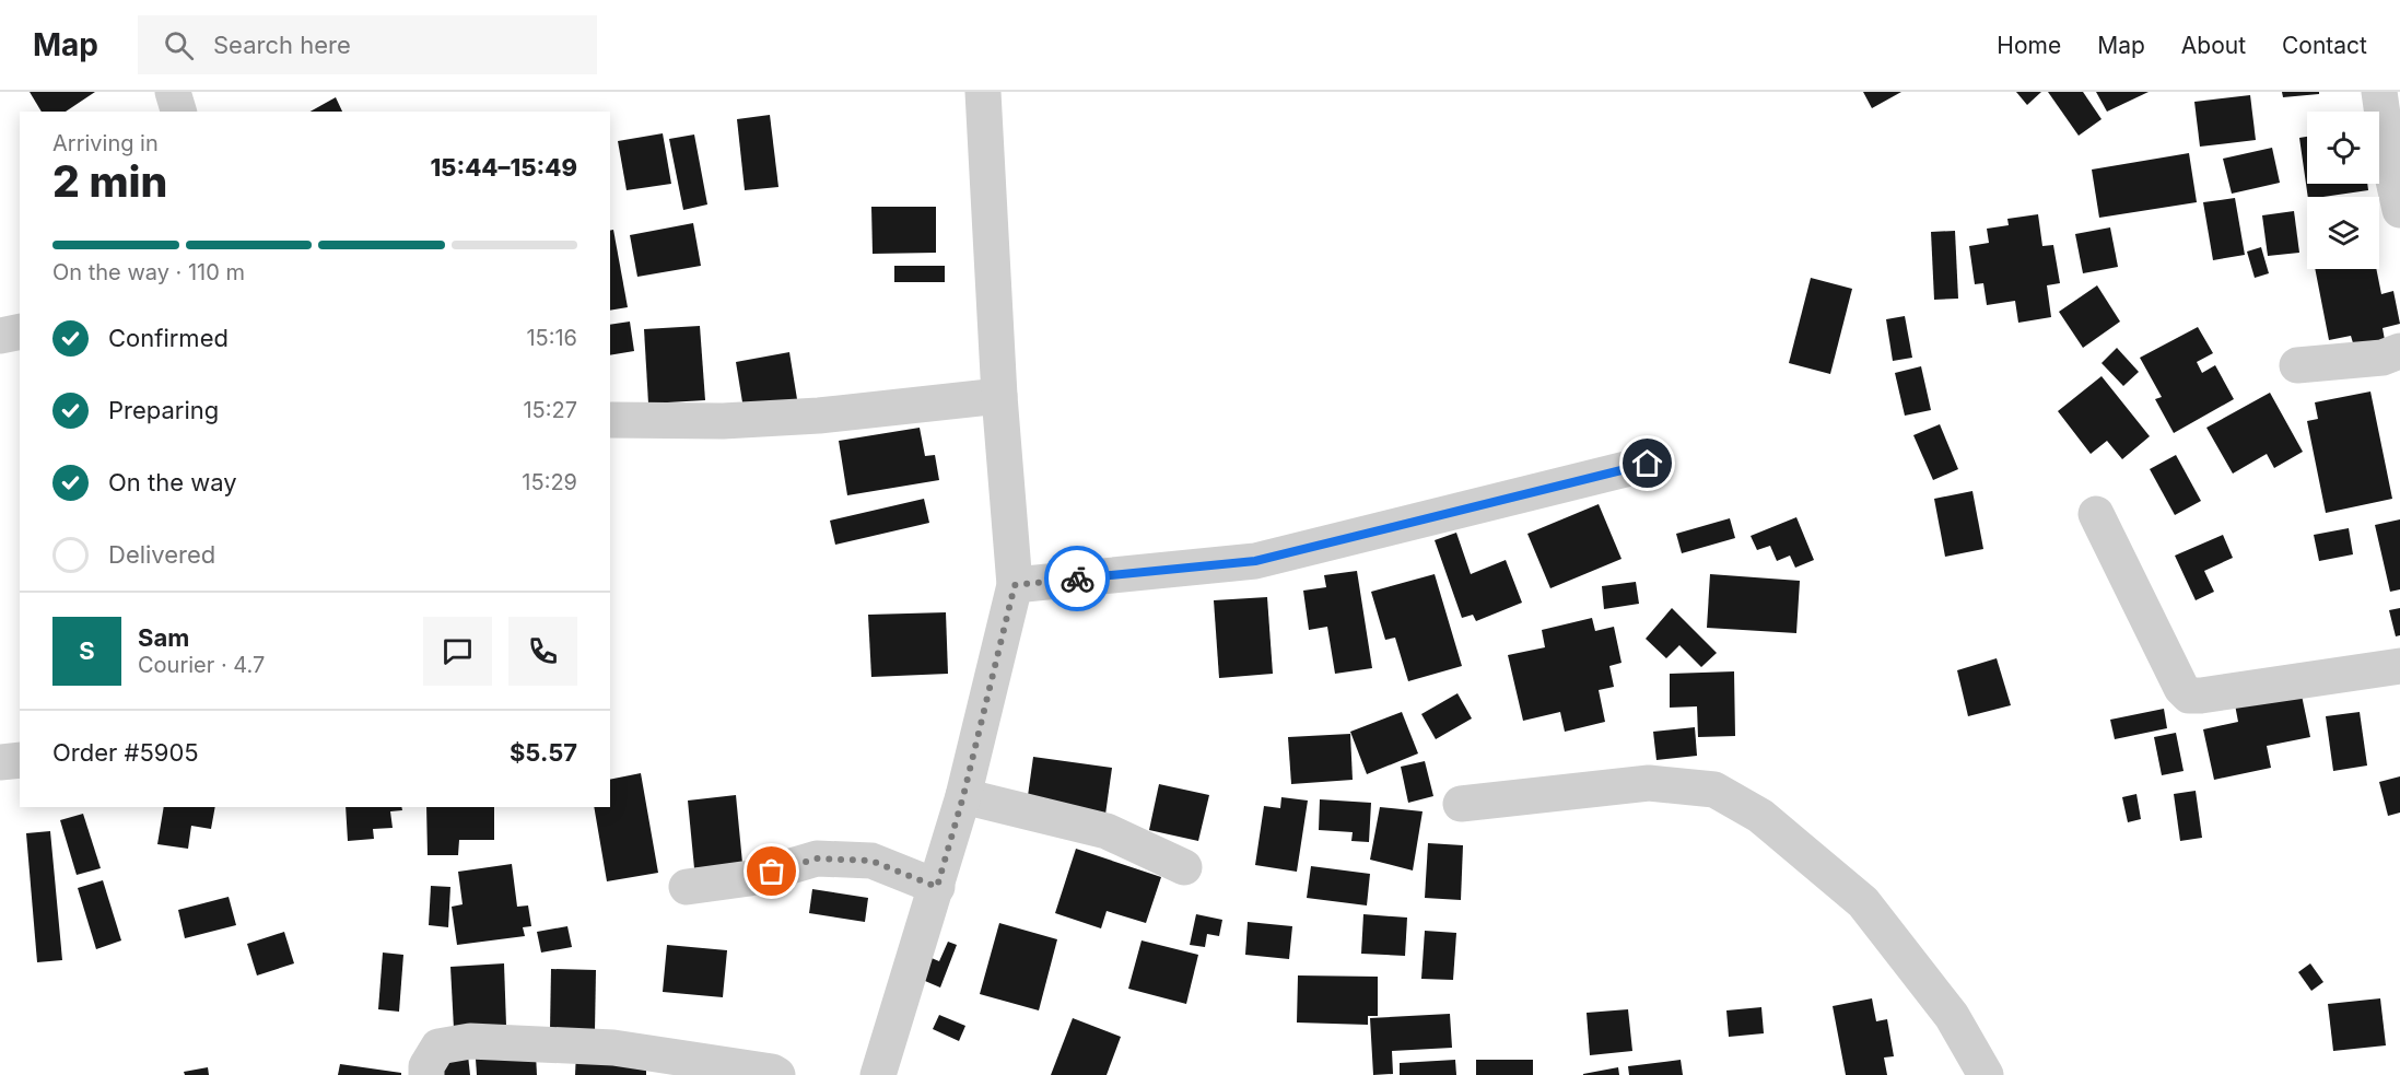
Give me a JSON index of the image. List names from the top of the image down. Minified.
{"page":{"header":"Map","search":"Search here","nav":["Home","Map","About","Contact"],"heading":["2 min","Arriving in","15:44–15:49"],"panel":["Sam","Courier · 4.7","Order #5905","$5.57"],"bar":"On the way · 110 m","list":[["Confirmed","15:16"],["Preparing","15:27"],["On the way","15:29"],"Delivered"],"round":"S"}}
